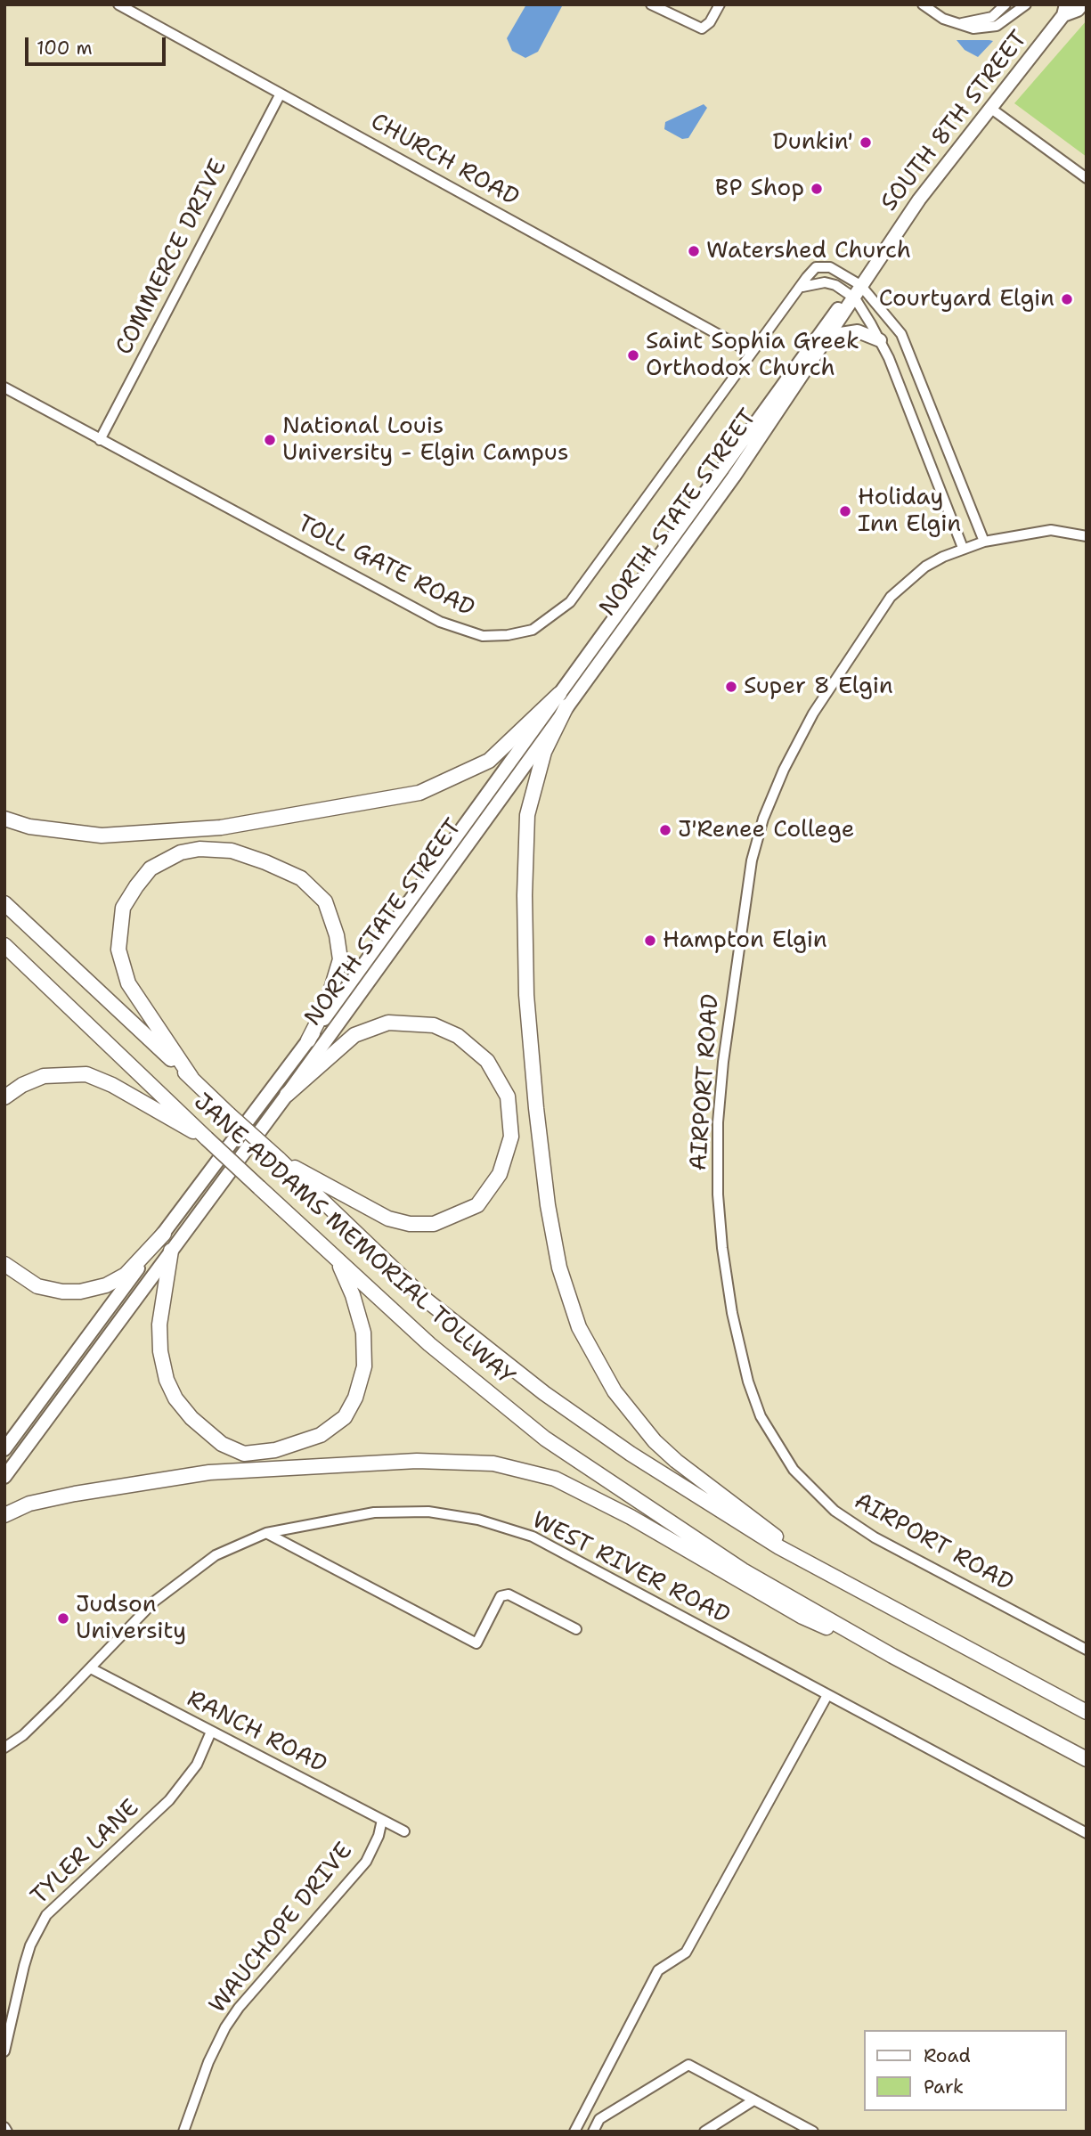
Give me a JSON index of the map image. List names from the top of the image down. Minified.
{"streets":{"highway":["JANE ADDAMS MEMORIAL TOLLWAY"],"main road":["SOUTH 8TH STREET","NORTH STATE STREET"],"street":["CHURCH ROAD","COMMERCE DRIVE","TOLL GATE ROAD","AIRPORT ROAD","WEST RIVER ROAD","RANCH ROAD","TYLER LANE","WAUCHOPE DRIVE"]},"crossings":[["SOUTH 8TH STREET","NORTH STATE STREET"],["SOUTH 8TH STREET","TOLL GATE ROAD"],["CHURCH ROAD","COMMERCE DRIVE"],["CHURCH ROAD","TOLL GATE ROAD"],["COMMERCE DRIVE","TOLL GATE ROAD"],["NORTH STATE STREET","TOLL GATE ROAD"],["TOLL GATE ROAD","AIRPORT ROAD"],["WEST RIVER ROAD","RANCH ROAD"],["RANCH ROAD","TYLER LANE"],["RANCH ROAD","WAUCHOPE DRIVE"]],"places":["Dunkin'","BP Shop","Watershed Church","Courtyard Elgin","Saint Sophia Greek Orthodox Church","National Louis University - Elgin Campus","Holiday Inn Elgin","Super 8 Elgin","J'Renee College","Hampton Elgin","Judson University"],"legend":["Road","Park"],"scale_bar":"100 m"}
